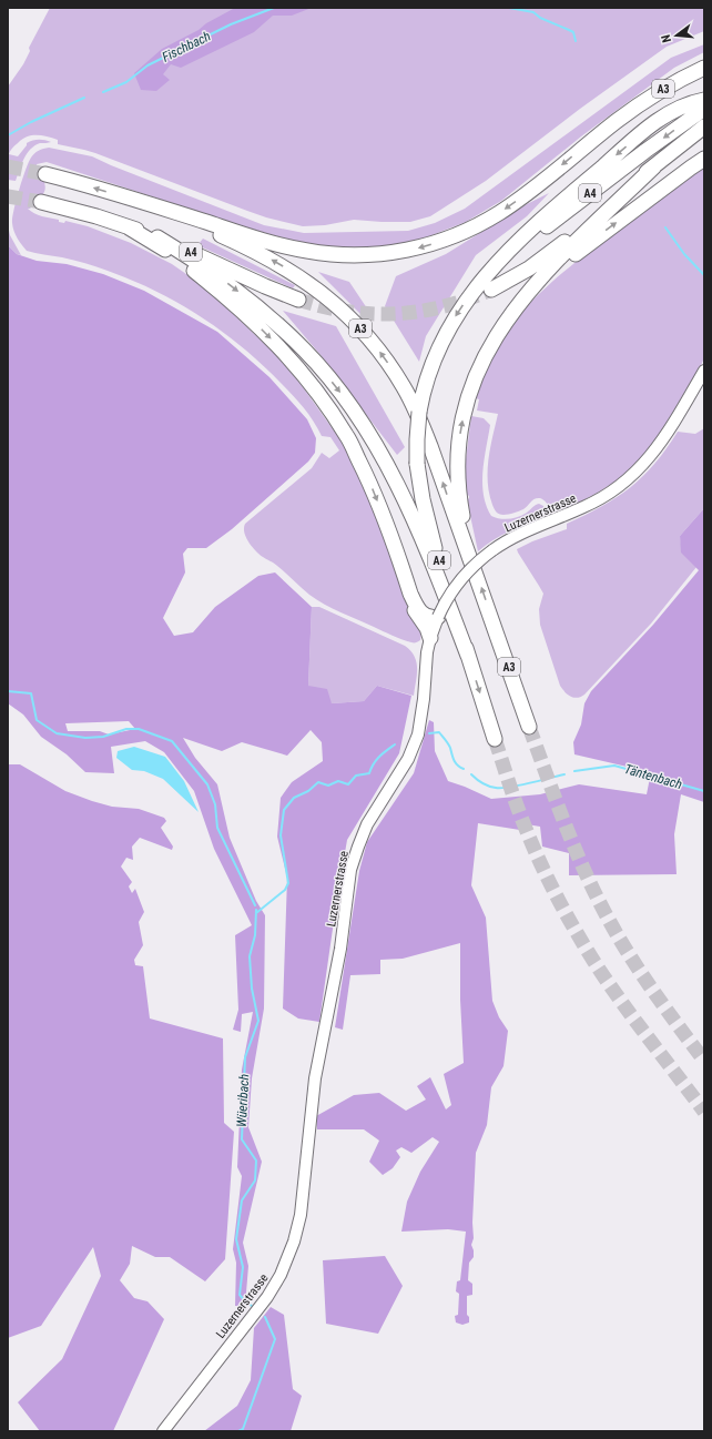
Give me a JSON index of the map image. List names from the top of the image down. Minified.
{"streets":{"highway":["A3","A4"],"main road":["Luzernerstrasse"]},"crossings":[["A3","A4"]],"water":["Fischbach","Täntenbach","Wüeribach"],"north":"left"}
